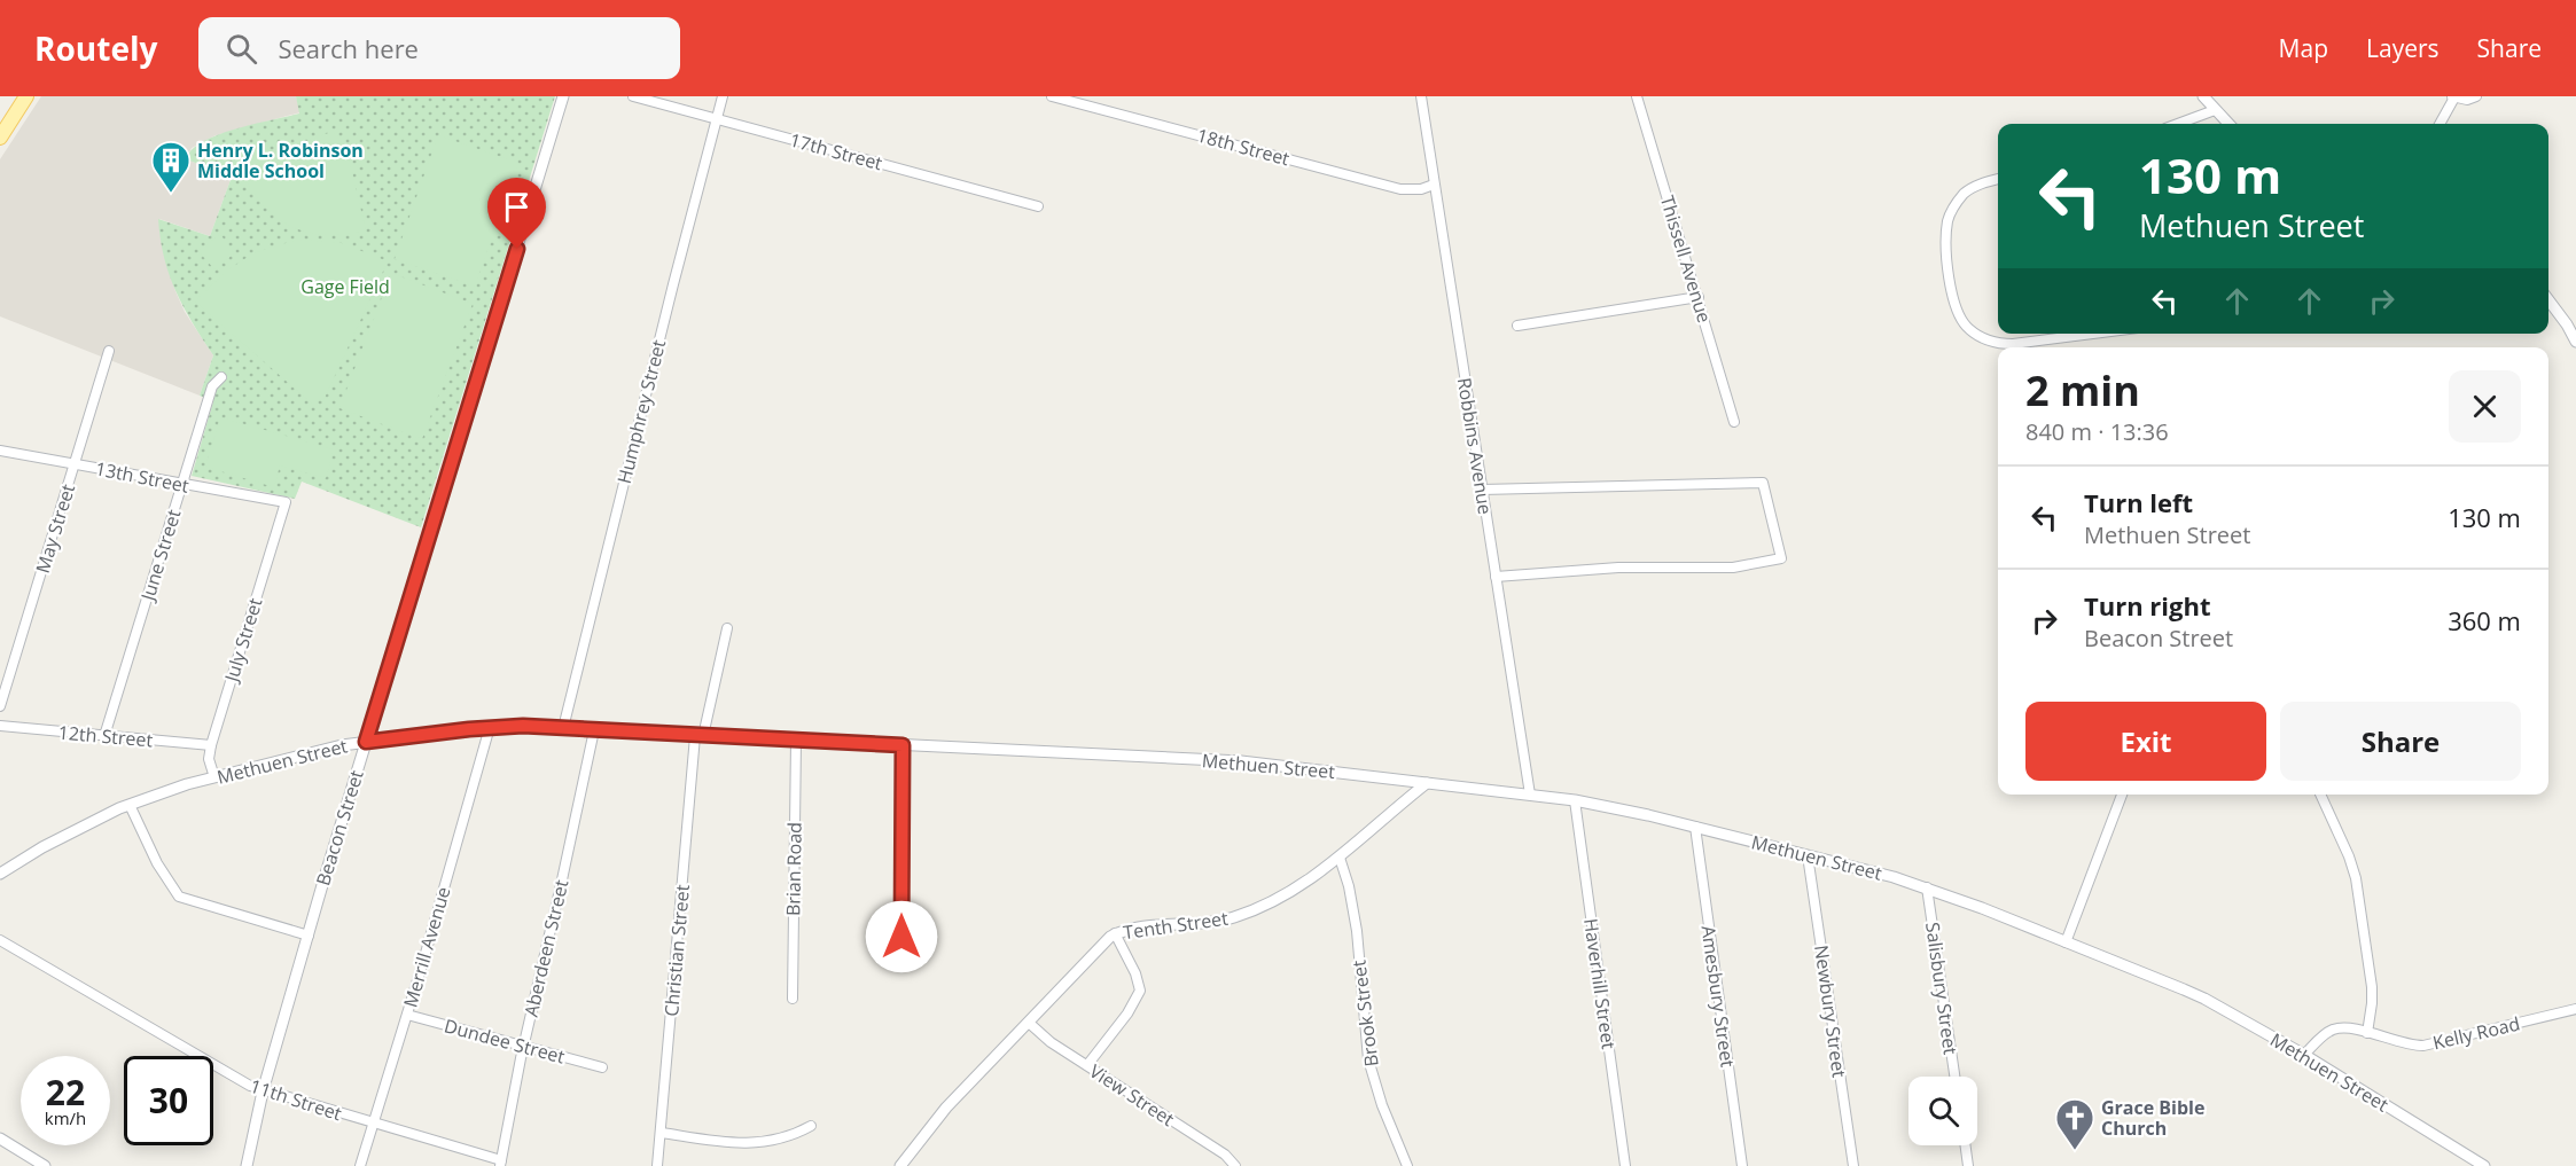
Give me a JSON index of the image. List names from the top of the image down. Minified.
{"streets":{"street":["18th Street","17th Street","Thissell Avenue","Humphrey Street","Robbins Avenue","13th Street","May Street","June Street","July Street","12th Street","Methuen Street","Beacon Street","Brian Road","Tenth Street","Merrill Avenue","Aberdeen Street","Christian Street","Haverhill Street","Salisbury Street","Amesbury Street","Newbury Street","Brook Street","Kelly Road","Dundee Street","View Street","11th Street"]},"crossings":[["18th Street","Robbins Avenue"],["17th Street","Humphrey Street"],["Humphrey Street","Methuen Street"],["Robbins Avenue","Methuen Street"],["13th Street","May Street"],["13th Street","June Street"],["13th Street","July Street"],["June Street","12th Street"],["July Street","12th Street"],["July Street","Methuen Street"],["Methuen Street","Beacon Street"],["Methuen Street","Brian Road"],["Methuen Street","Tenth Street"],["Methuen Street","Merrill Avenue"],["Methuen Street","Aberdeen Street"],["Methuen Street","Christian Street"],["Methuen Street","Haverhill Street"],["Methuen Street","Salisbury Street"],["Methuen Street","Amesbury Street"],["Methuen Street","Newbury Street"],["Methuen Street","Kelly Road"],["Beacon Street","11th Street"],["Tenth Street","Brook Street"],["Tenth Street","View Street"],["Merrill Avenue","Dundee Street"],["Merrill Avenue","11th Street"],["Aberdeen Street","Dundee Street"],["Aberdeen Street","11th Street"]],"parks":["Gage Field"],"places":{"building":["Henry L. Robinson Middle School"],"church":["Grace Bible Church"]},"page":{"header":"Routely","search":"Search here","nav":["Map","Layers","Share"],"turn":["130 m","Methuen Street"],"heading":["2 min","840 m · 13:36"],"list":[{"name":"Turn left","note":"Methuen Street","value":"130 m"},{"name":"Turn right","note":"Beacon Street","value":"360 m"}],"buttons":["Exit","Share"],"speed":"22 km/h","limit":"30"}}
